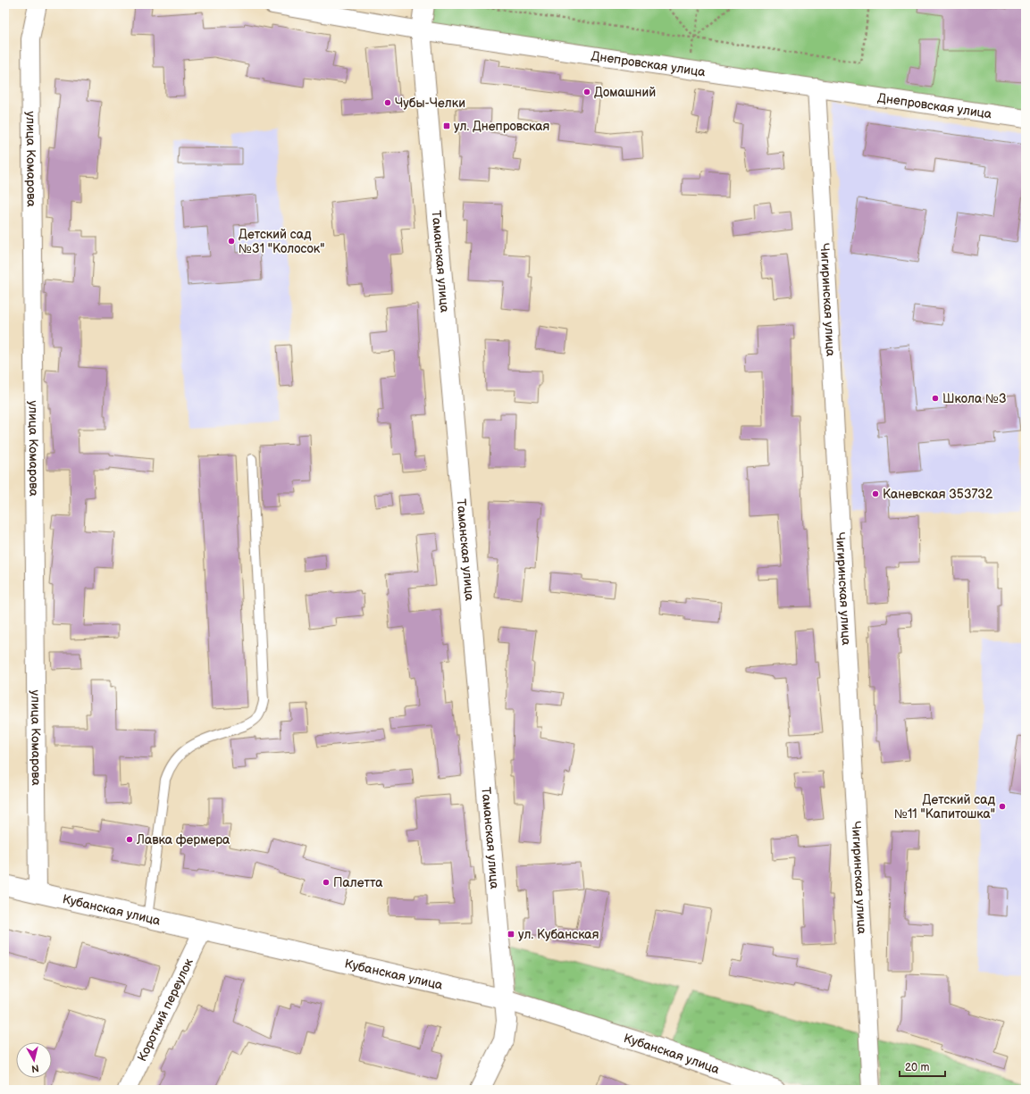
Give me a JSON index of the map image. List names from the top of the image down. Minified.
{"streets":{"street":["Днепровская улица","улица Комарова","Таманская улица","Чигиринская улица","Кубанская улица","Короткий переулок"]},"crossings":[["Днепровская улица","Таманская улица"],["Днепровская улица","Чигиринская улица"],["улица Комарова","Кубанская улица"],["Таманская улица","Кубанская улица"],["Кубанская улица","Короткий переулок"]],"places":{"other":["Домашний","Чубы-Челки","Детский сад №31 \"Колосок\"","Школа №3","Каневская 353732","Детский сад №11 \"Капитошка\"","Лавка фермера","Палетта"],"transit":["ул. Днепровская","ул. Кубанская"]},"scale_bar":"20 m","north":"bottom"}
